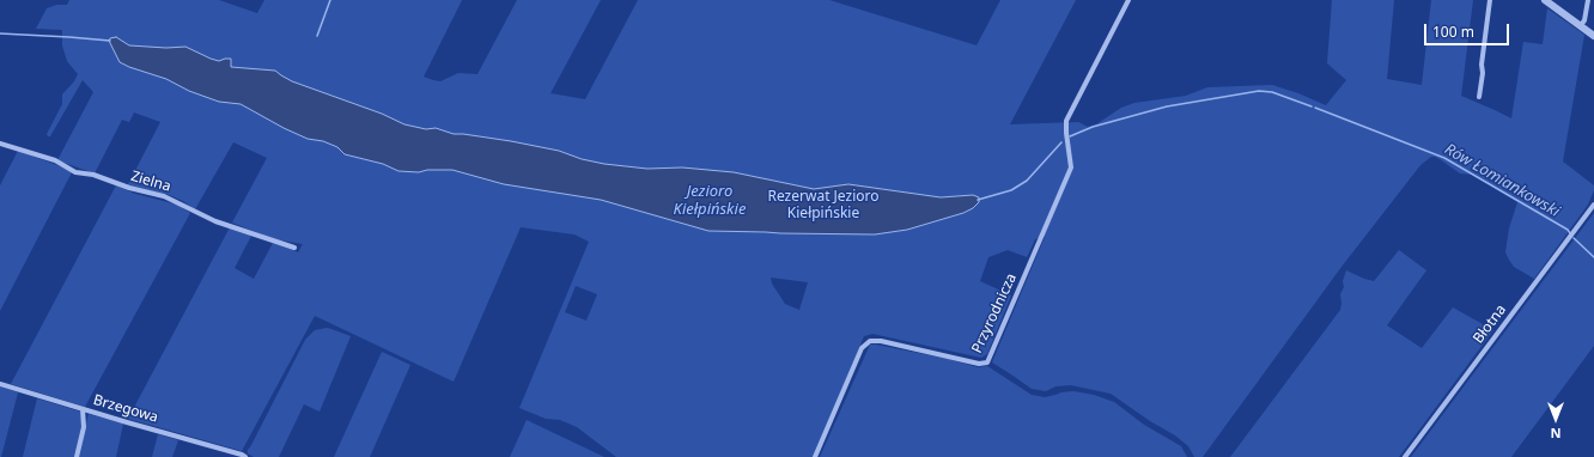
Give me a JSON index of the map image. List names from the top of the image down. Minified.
{"streets":{"street":["Zielna","Przyrodnicza","Błotna","Brzegowa"]},"water":["Rów Łomiankowski","Jezioro Kiełpińskie"],"parks":["Rezerwat Jezioro Kiełpińskie"],"scale_bar":"100 m","north":"bottom"}
